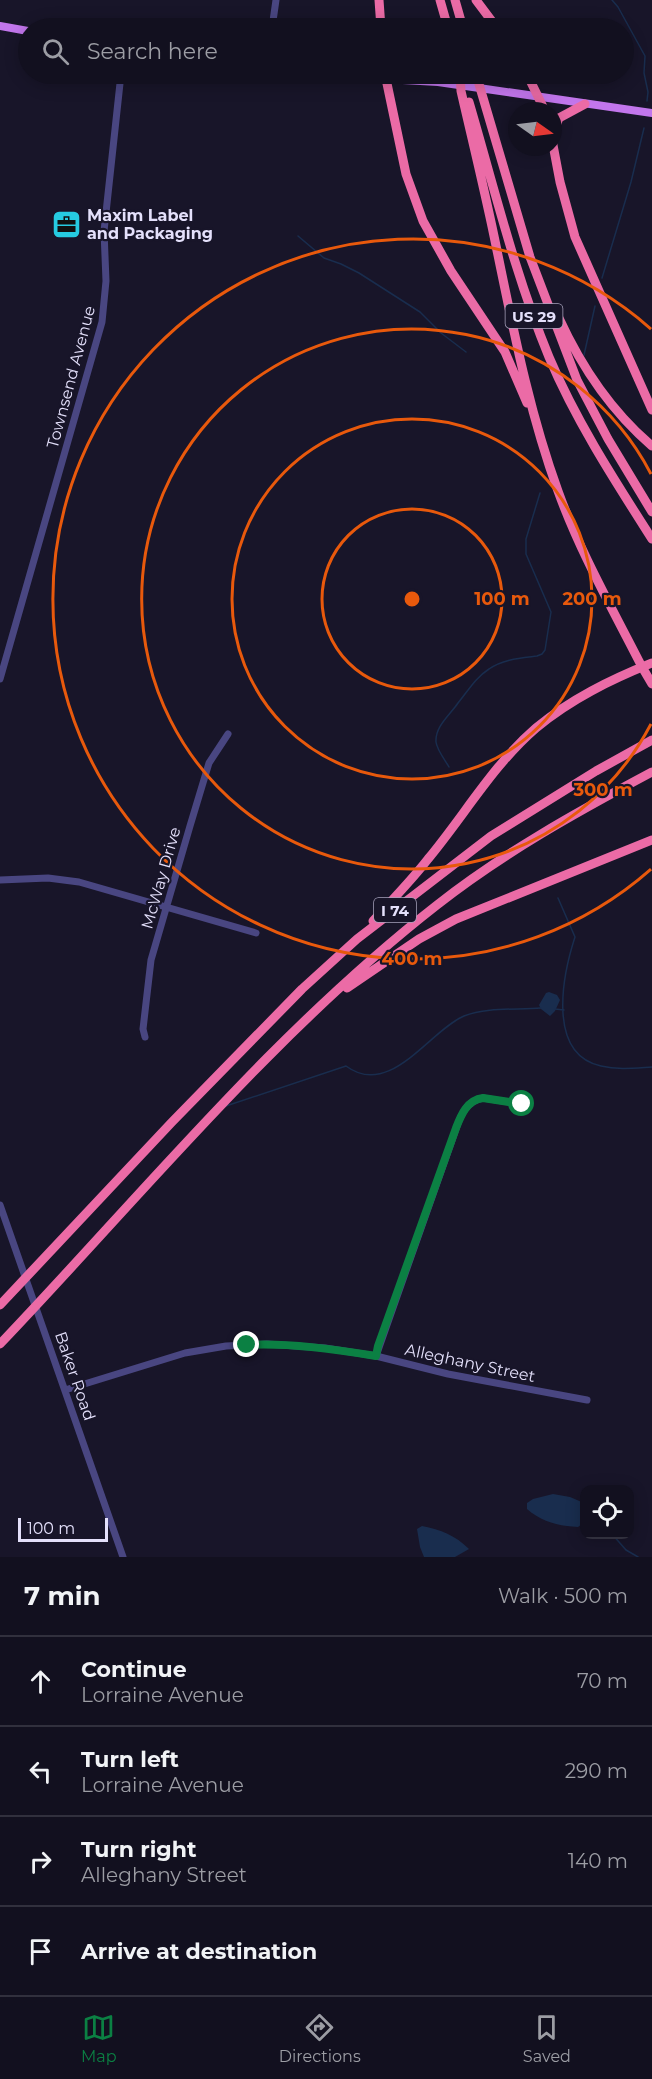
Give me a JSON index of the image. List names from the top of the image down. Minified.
{"streets":{"highway":["US 29","I 74"],"street":["Townsend Avenue","McWay Drive","Alleghany Street","Baker Road"]},"crossings":[["Alleghany Street","Baker Road"]],"places":{"office":["Maxim Label and Packaging"]},"scale_bar":"100 m","north":"right","page":{"search":"Search here","scale":"100 m","heading":["7 min","Walk · 500 m"],"list":[["Continue","Lorraine Avenue","70 m"],["Turn left","Lorraine Avenue","290 m"],["Turn right","Alleghany Street","140 m"],"Arrive at destination"],"nav":["Map","Directions","Saved"]},"rings":["100 m","200 m","300 m","400 m"]}
